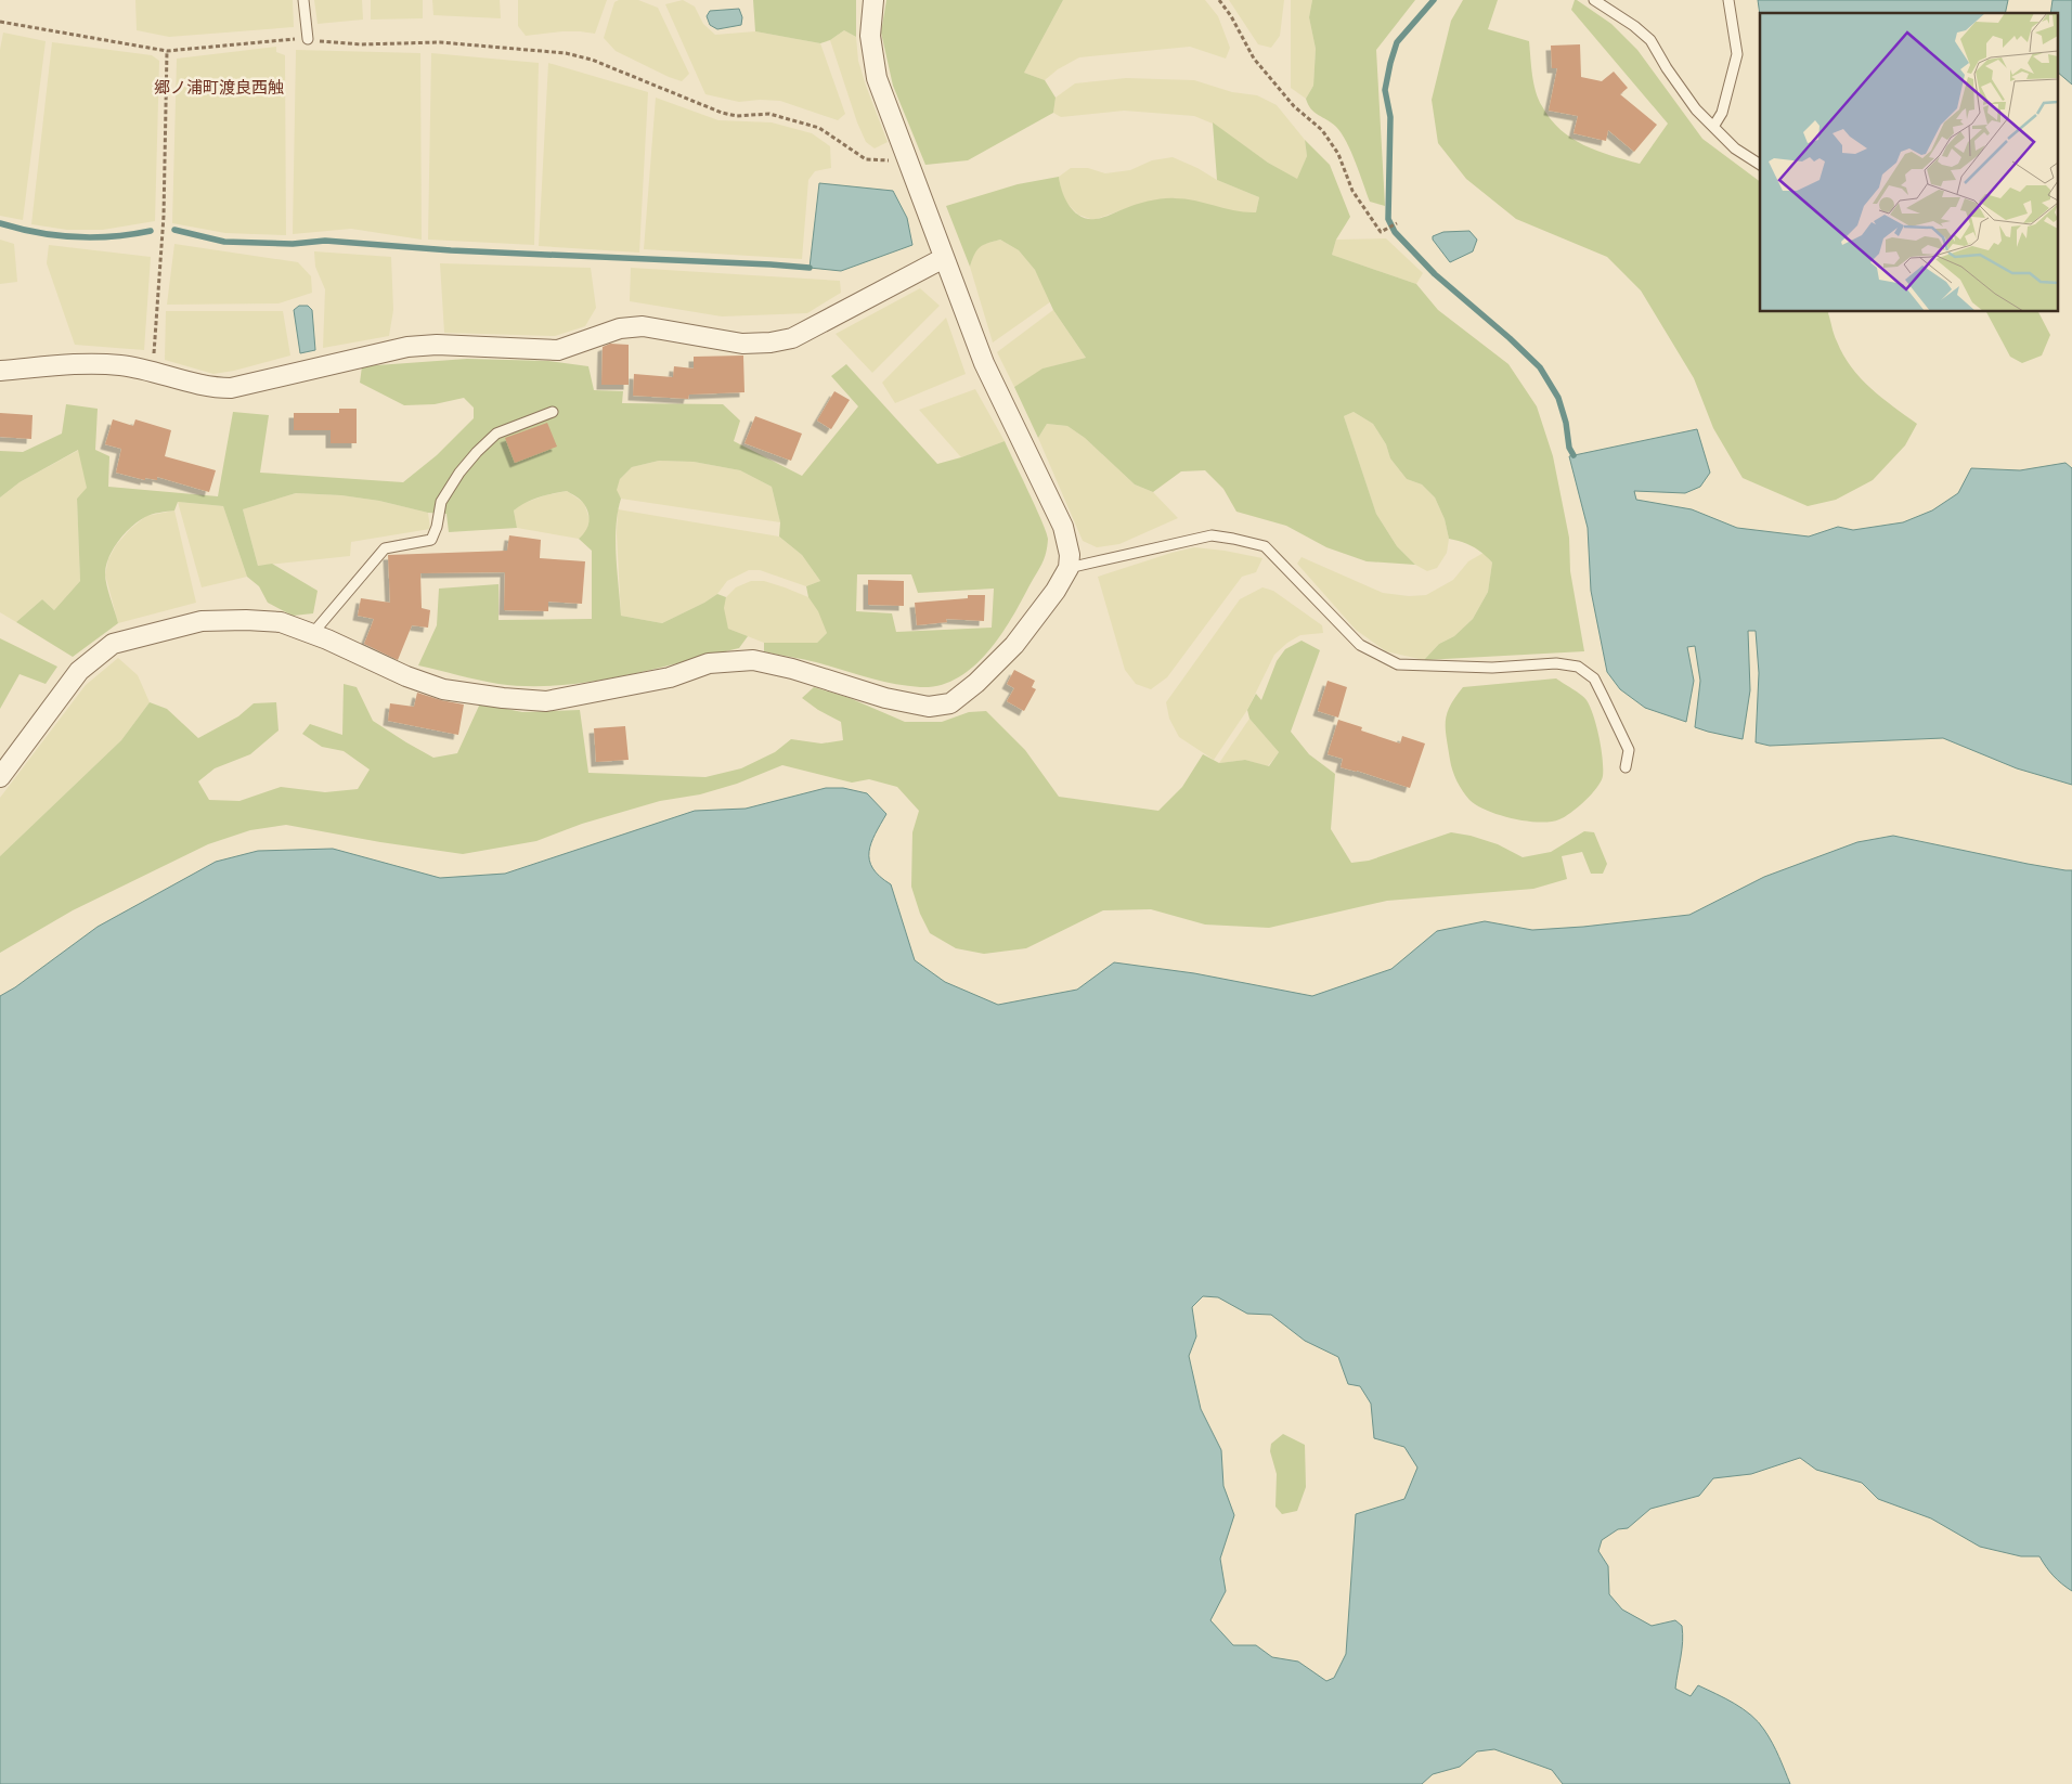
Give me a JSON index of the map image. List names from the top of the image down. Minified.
{"districts":["郷ノ浦町渡良西触"]}
